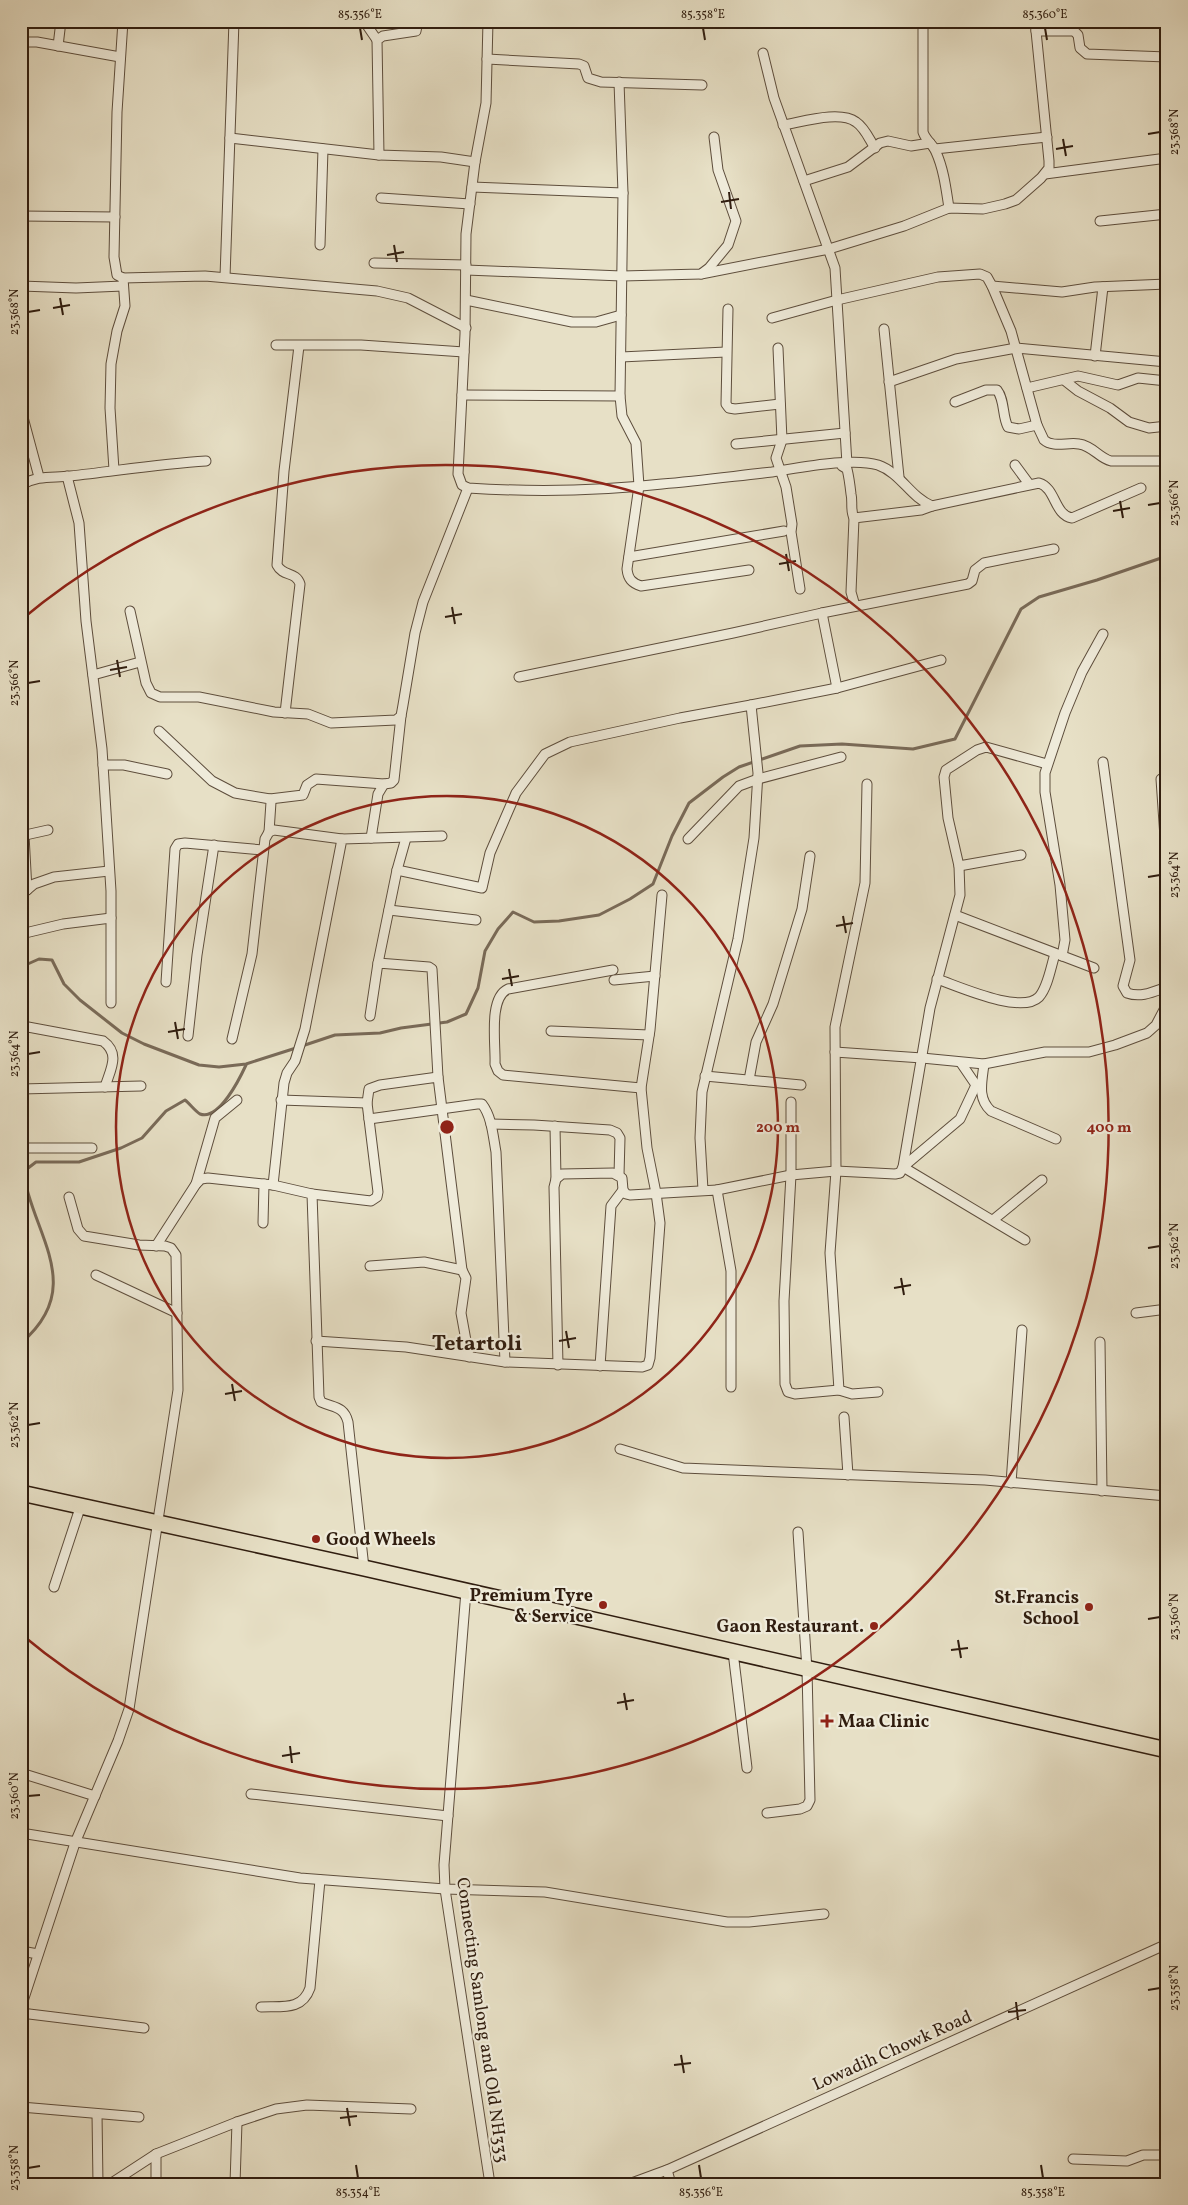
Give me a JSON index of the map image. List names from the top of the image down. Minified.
{"streets":{"street":["Connecting Samlong and Old NH333","Lowadih Chowk Road"]},"districts":["Tetartoli"],"places":{"other":["Good Wheels","Premium Tyre & Service","St.Francis School","Gaon Restaurant."],"health":["Maa Clinic"]},"coordinates":["85.356°E","85.358°E","85.360°E","23.368°N","23.366°N","23.364°N","23.362°N","23.360°N","23.358°N","85.354°E"],"rings":["200 m","400 m"]}
